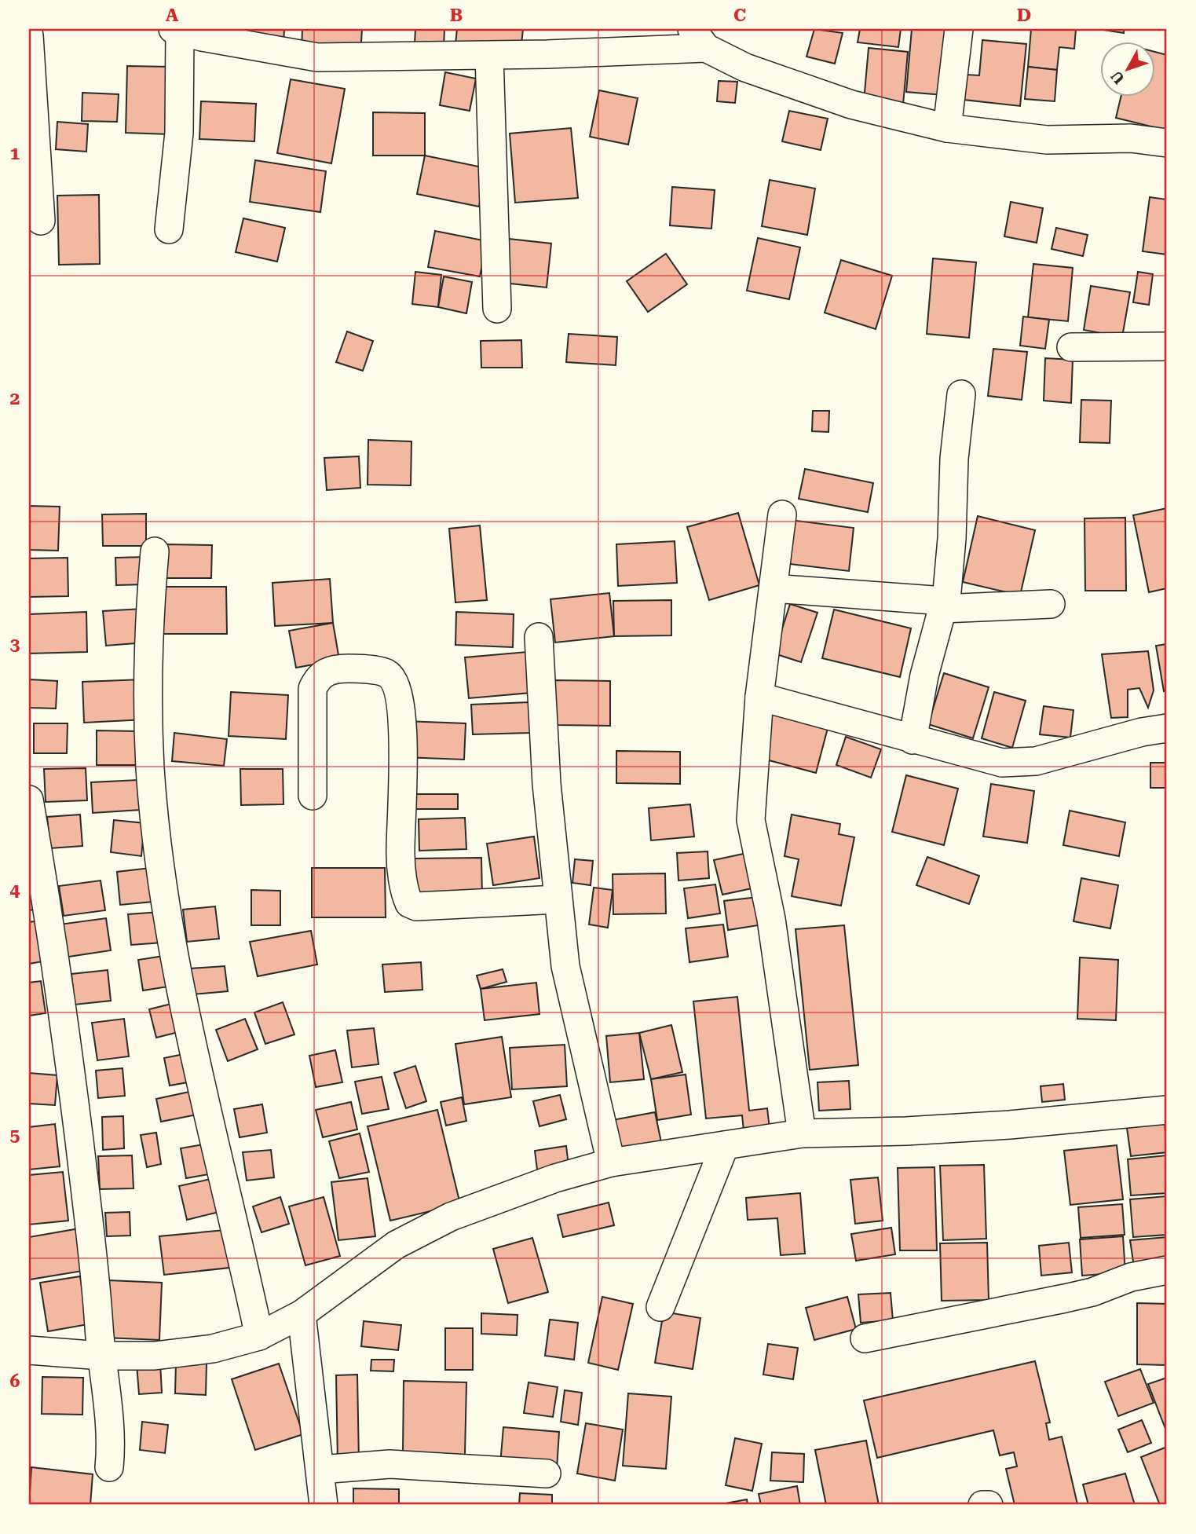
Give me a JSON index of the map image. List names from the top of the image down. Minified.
{"north":"bottom left","grid":{"columns":["A","B","C","D"],"rows":["1","2","3","4","5","6"]}}
